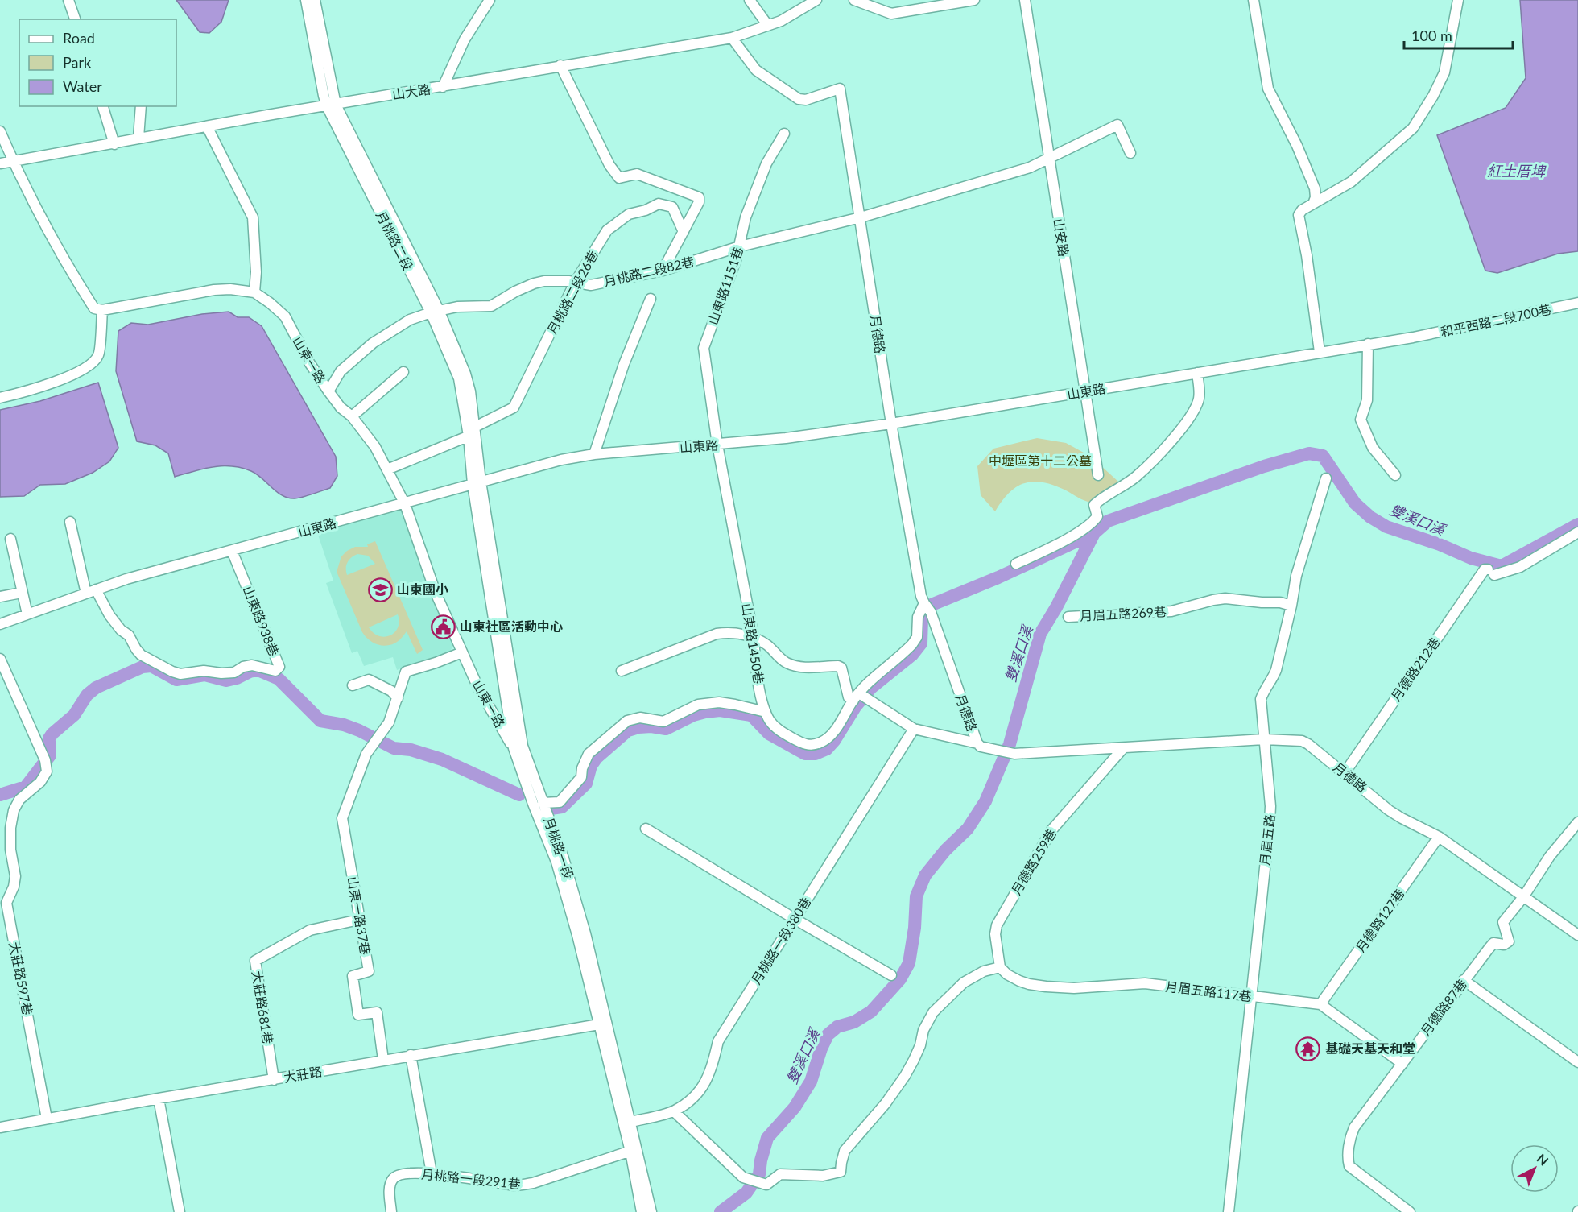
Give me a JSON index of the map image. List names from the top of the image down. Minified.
{"streets":{"street":["山大路","山安路","月桃路二段","月桃路二段82巷","山東路1151巷","月桃路二段26巷","和平西路二段700巷","月德路","山東一路","山東路","月眉五路269巷","山東路938巷","山東路1450巷","月德路212巷","月眉五路","月桃路一段","月德路259巷","山東一路37巷","月德路127巷","月桃路一段380巷","大莊路597巷","月眉五路117巷","大莊路681巷","月德路87巷","大莊路","月桃路一段291巷"]},"crossings":[["山大路","月桃路二段"],["山大路","月德路"],["山安路","月桃路二段82巷"],["山安路","山東路"],["月桃路二段","月桃路二段82巷"],["月桃路二段","月桃路二段26巷"],["月桃路二段","山東路"],["月桃路二段","月桃路一段"],["月桃路二段82巷","山東路1151巷"],["月桃路二段82巷","月桃路二段26巷"],["月桃路二段82巷","月德路"],["月桃路二段82巷","山東一路"],["山東路1151巷","山東路"],["山東路1151巷","山東路1450巷"],["月桃路二段26巷","山東一路"],["和平西路二段700巷","山東路"],["月德路","山東路"],["月德路","月德路212巷"],["月德路","月眉五路"],["月德路","月德路259巷"],["月德路","月德路127巷"],["月德路","月德路87巷"],["山東一路","山東路"],["山東一路","月桃路一段"],["山東路","山東路938巷"],["山東路","山東路1450巷"],["山東路","月桃路一段"],["月眉五路269巷","月眉五路"],["月眉五路","月眉五路117巷"],["月桃路一段","月桃路一段380巷"],["月桃路一段","大莊路"],["月桃路一段","月桃路一段291巷"],["月德路259巷","月眉五路117巷"],["山東一路37巷","大莊路681巷"],["山東一路37巷","大莊路"],["月德路127巷","月眉五路117巷"],["大莊路597巷","大莊路"],["月眉五路117巷","月德路87巷"],["大莊路681巷","大莊路"]],"water":["紅土厝埤","雙溪口溪"],"parks":["中壢區第十二公墓"],"places":{"school or university":["山東國小"],"public building":["山東社區活動中心"],"temple":["基礎天基天和堂"]},"legend":["Road","Park","Water"],"scale_bar":"100 m","north":"top right"}
